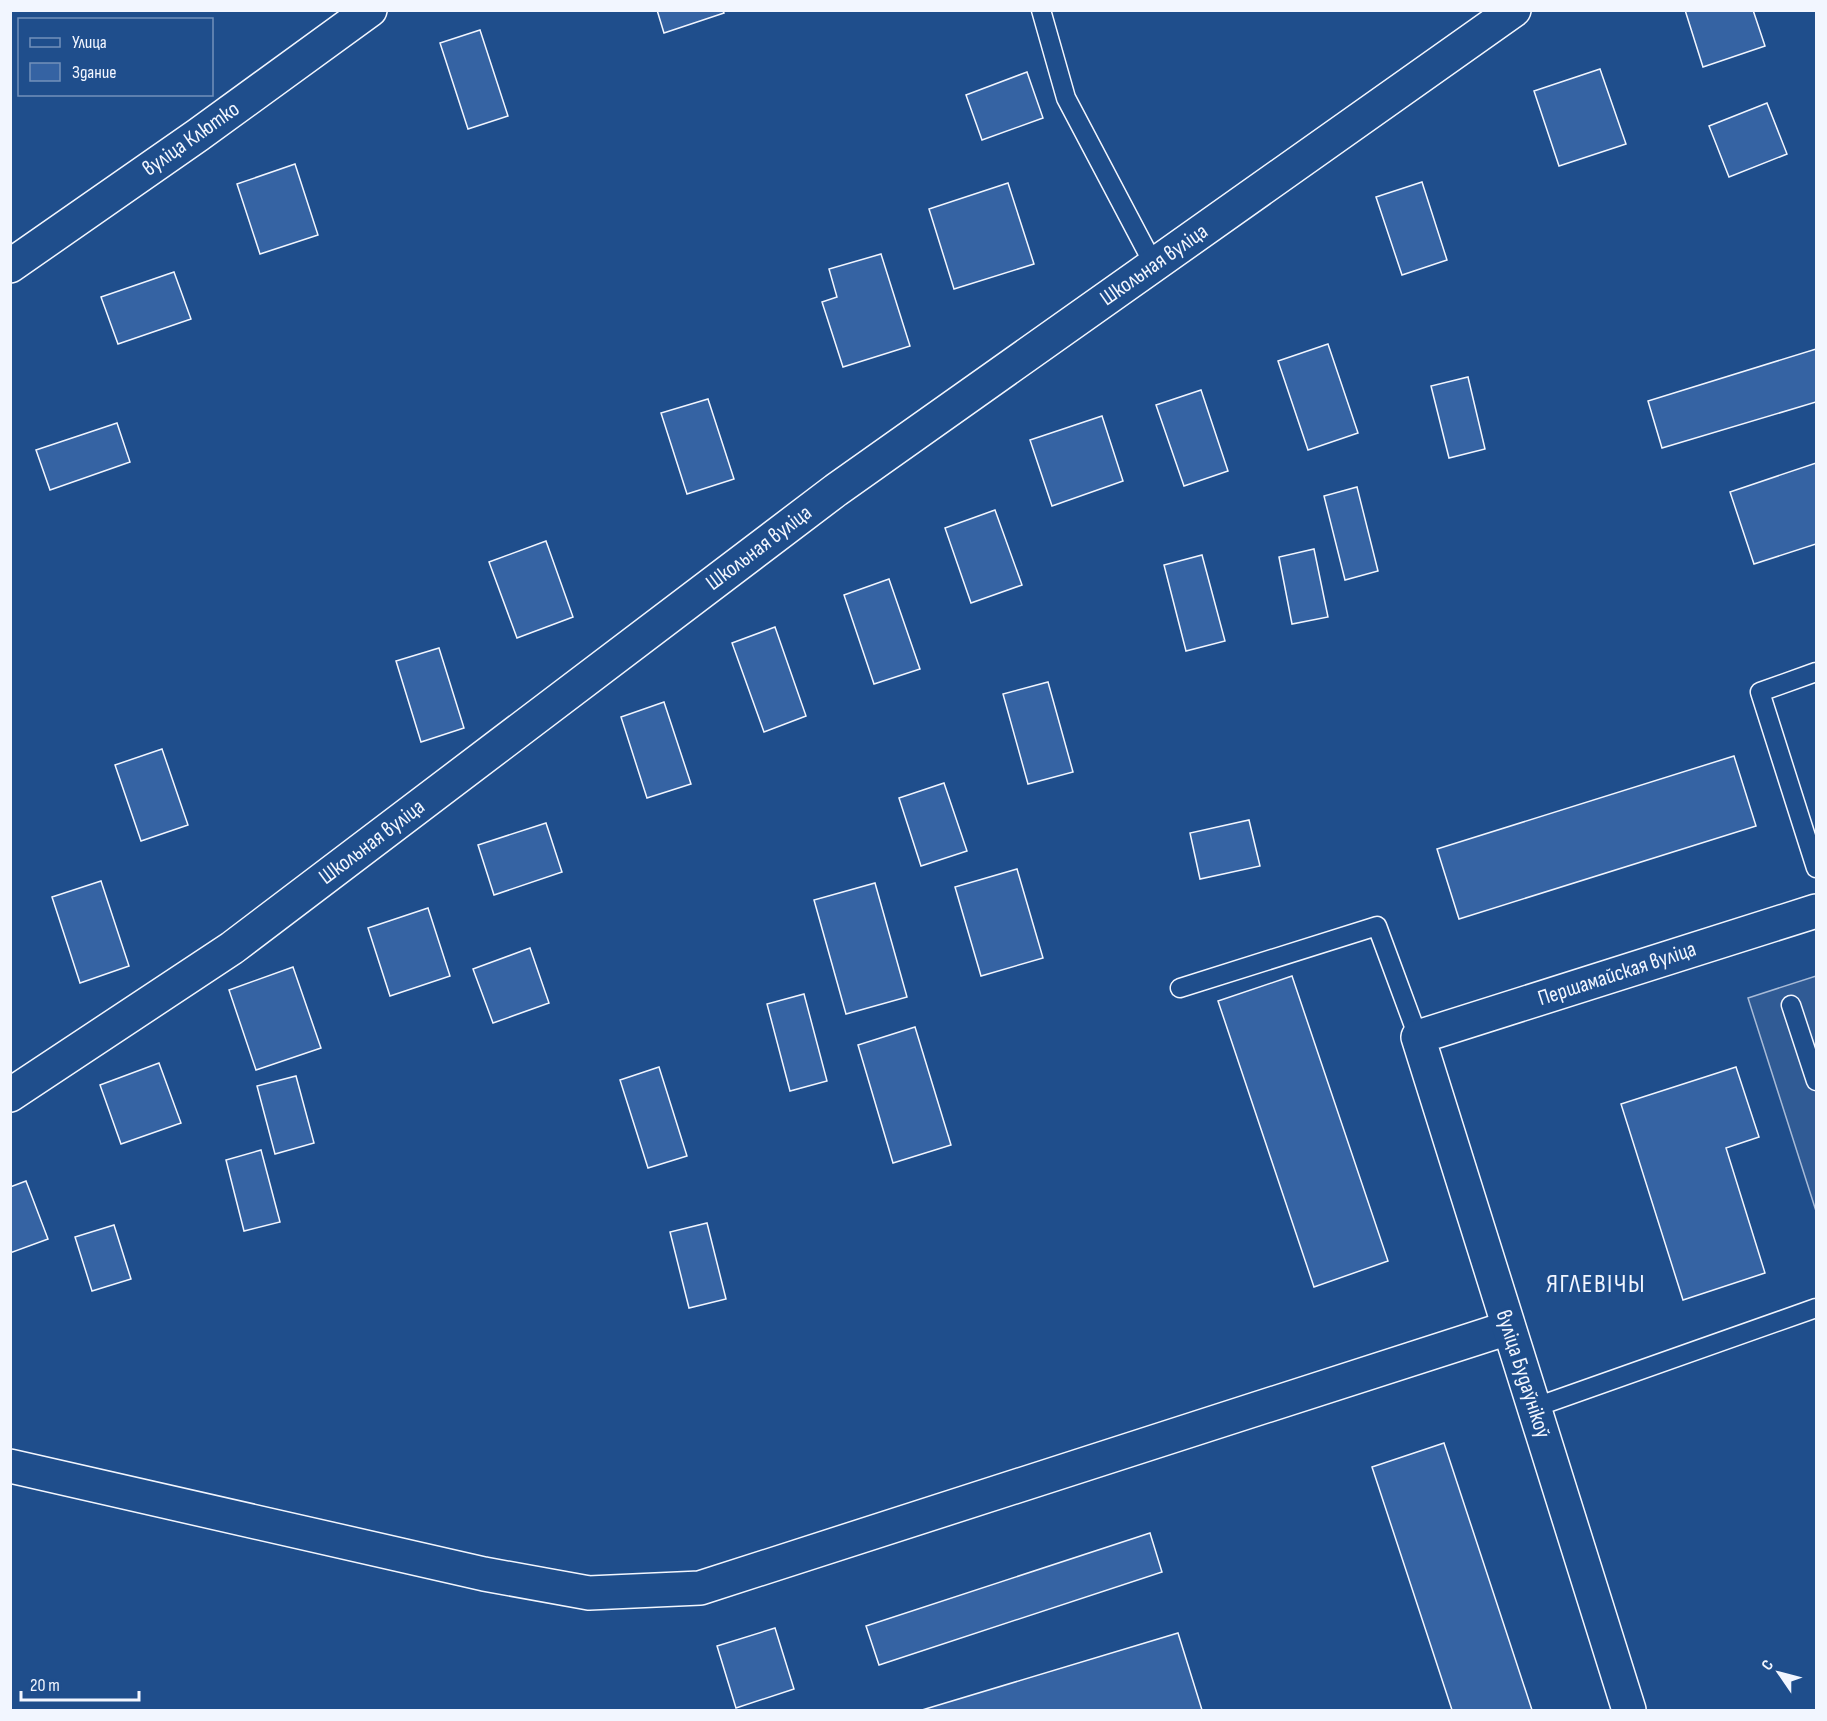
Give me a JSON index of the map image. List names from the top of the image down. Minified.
{"streets":{"street":["вуліца Клютко","Школьная вуліца","Першамайская вуліца","вуліца Будаўнікоў"]},"crossings":[["Першамайская вуліца","вуліца Будаўнікоў"]],"districts":["ЯГЛЕВІЧЫ"],"legend":["Улица","Здание"],"scale_bar":"20 m","north":"top left"}
